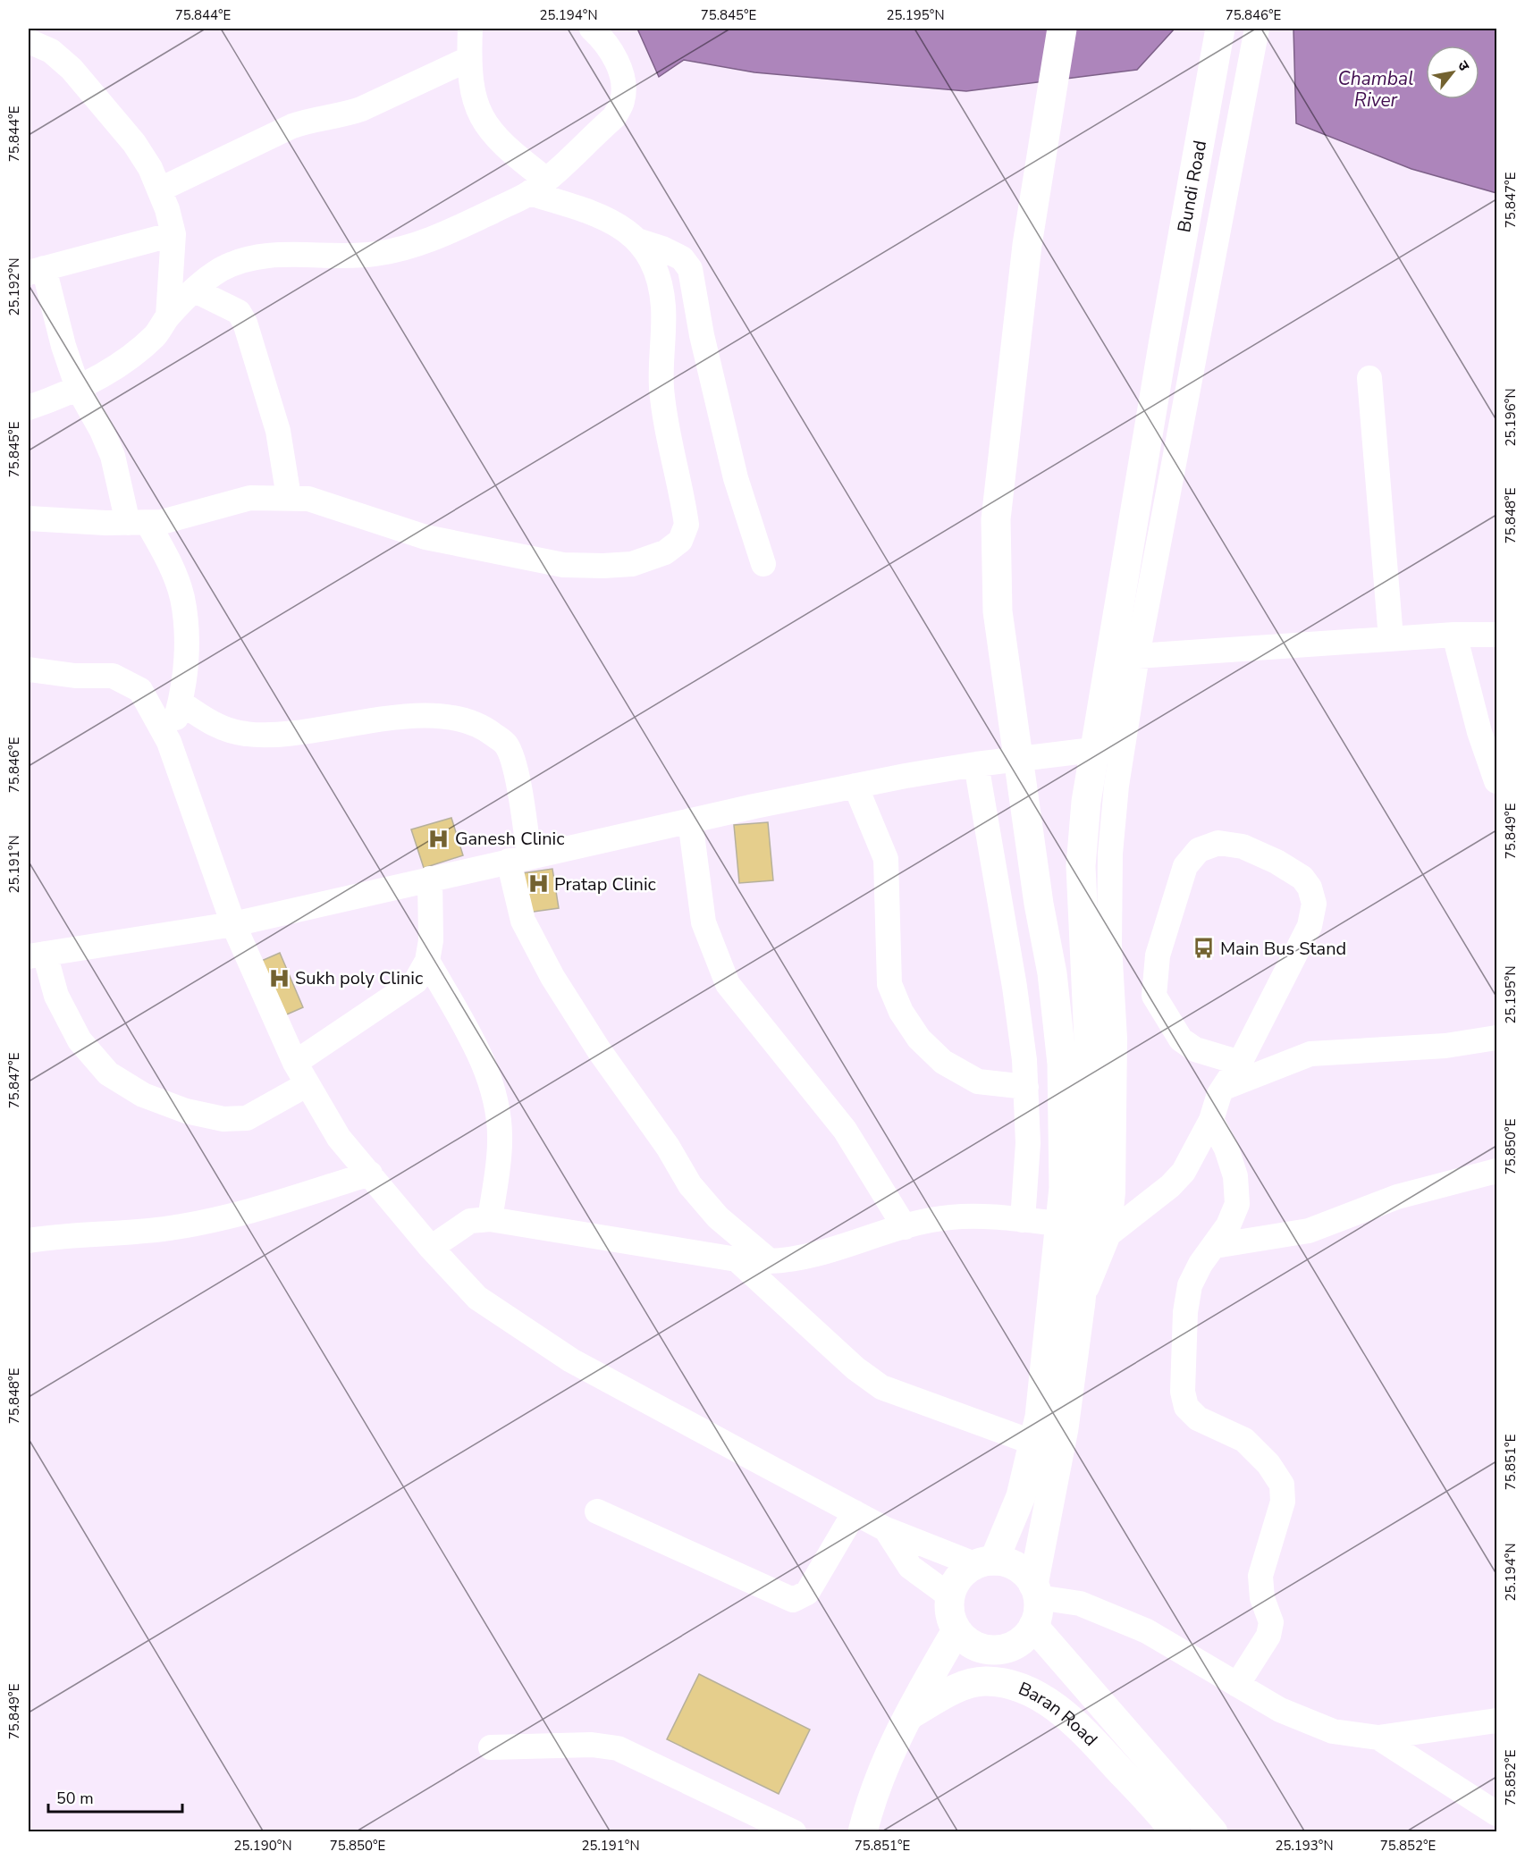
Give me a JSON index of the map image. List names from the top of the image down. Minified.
{"streets":{"main road":["Bundi Road","Baran Road"]},"crossings":[["Bundi Road","Baran Road"]],"water":["Chambal River"],"places":{"hospital":["Ganesh Clinic","Pratap Clinic","Sukh poly Clinic"],"bus stop":["Main Bus Stand"]},"scale_bar":"50 m","north":"top right","coordinates":["75.844°E","25.194°N","75.845°E","25.195°N","75.846°E","75.847°E","25.192°N","25.196°N","75.848°E","75.849°E","25.191°N","75.850°E","75.851°E","75.852°E","25.190°N","25.193°N"]}
